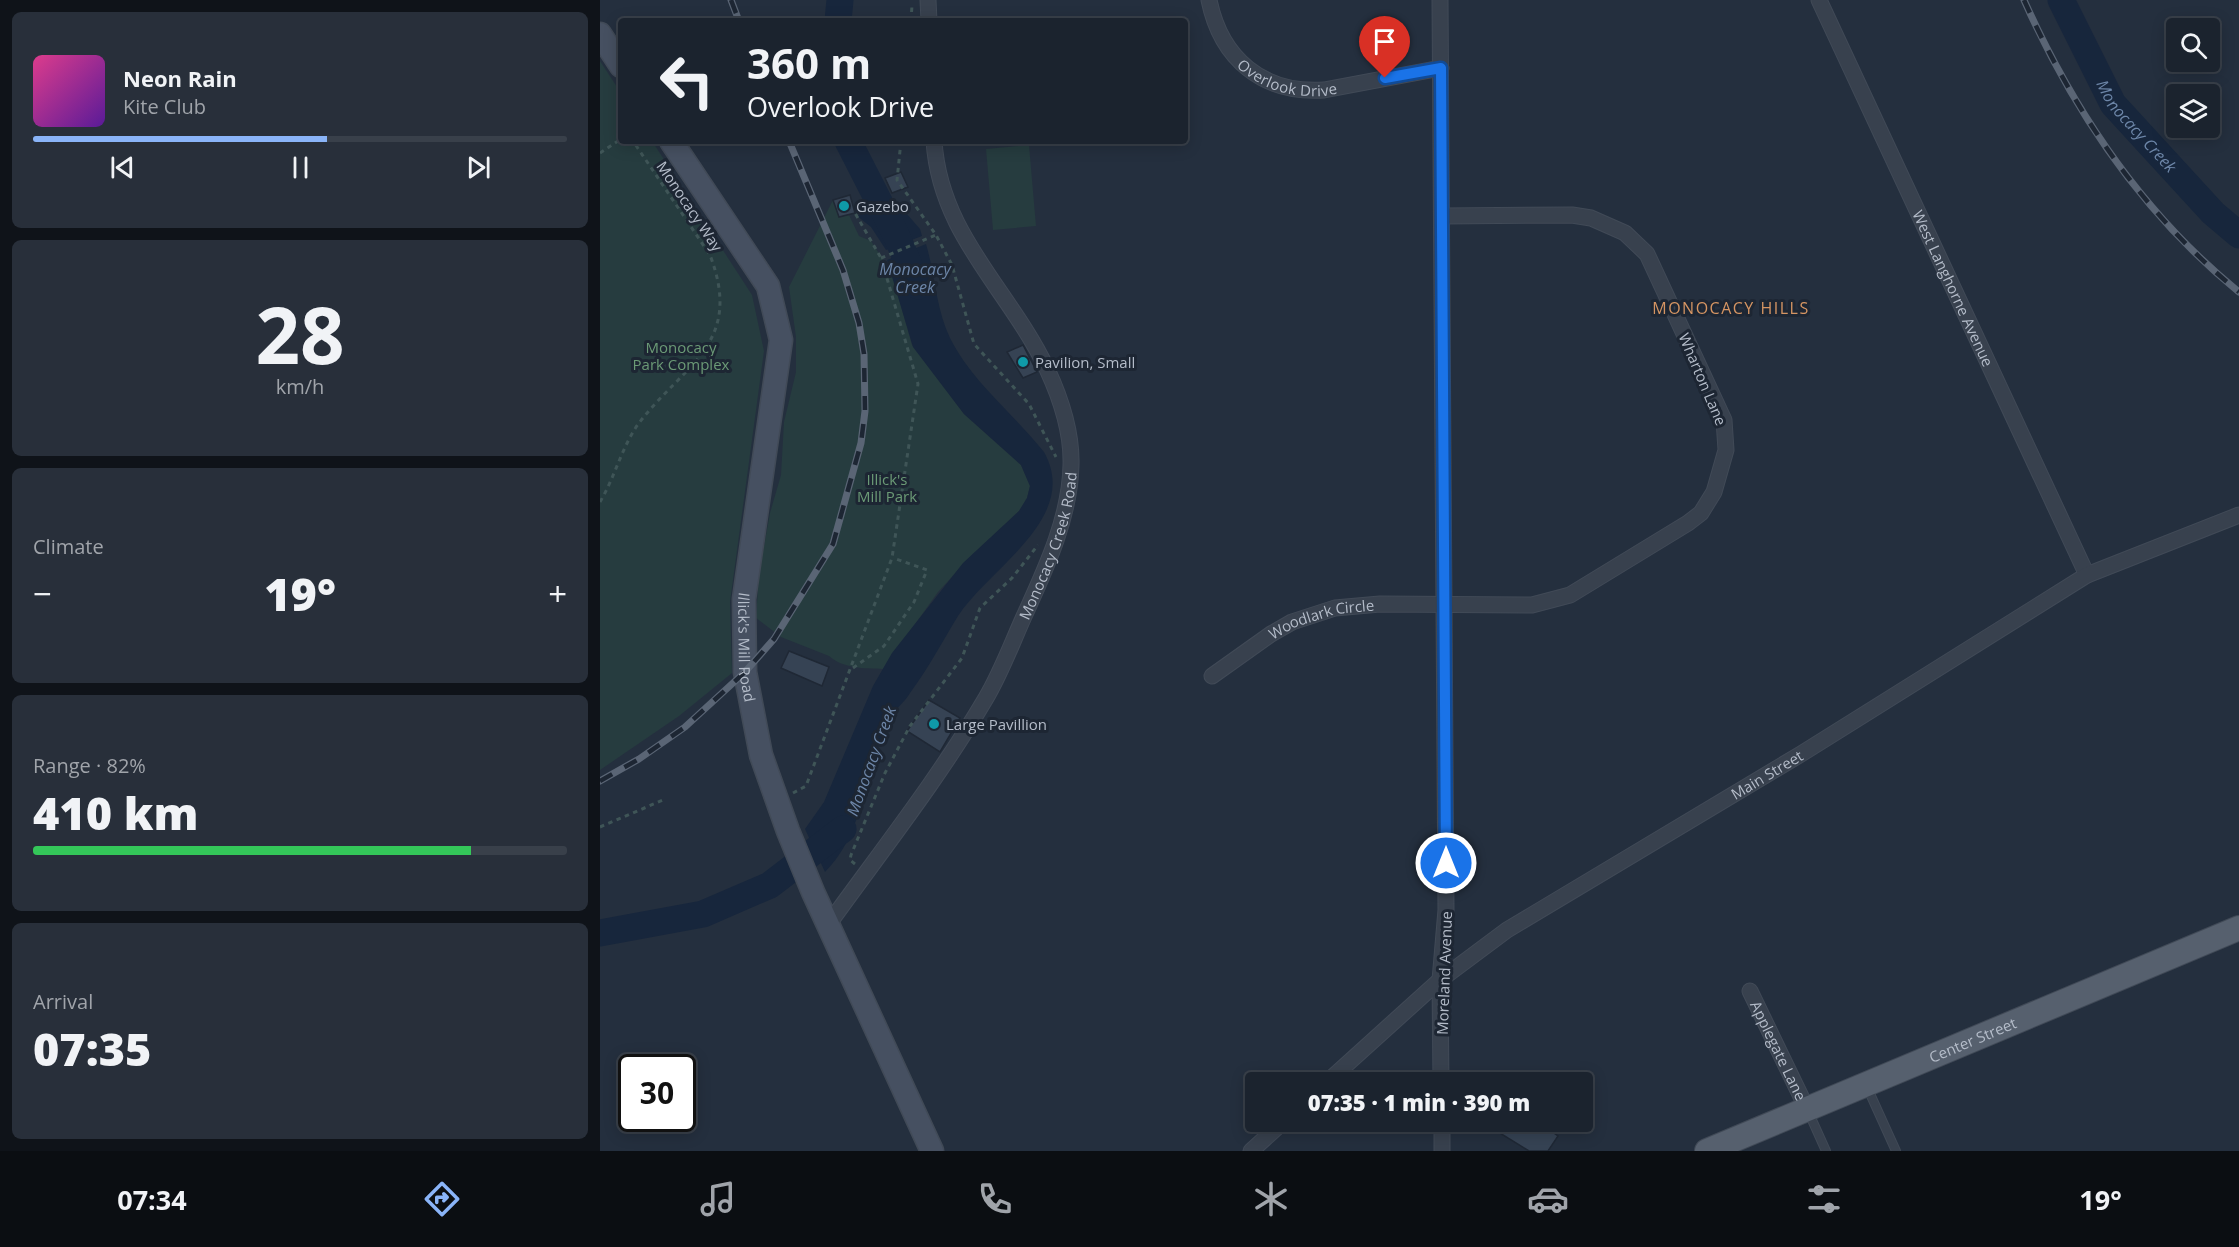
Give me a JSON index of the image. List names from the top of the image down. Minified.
{"streets":{"main road":["Center Street"],"street":["Overlook Drive","West Langhorne Avenue","Wharton Lane","Monocacy Creek Road","Woodlark Circle","Illick's Mill Road","Main Street","Moreland Avenue","Applegate Lane"],"path":["Monocacy Way"]},"crossings":[["Overlook Drive","Moreland Avenue"],["West Langhorne Avenue","Main Street"],["Wharton Lane","Woodlark Circle"],["Wharton Lane","Moreland Avenue"],["Monocacy Creek Road","Illick's Mill Road"],["Woodlark Circle","Moreland Avenue"],["Main Street","Moreland Avenue"],["Center Street","Applegate Lane"]],"districts":["MONOCACY HILLS"],"water":["Monocacy Creek"],"parks":["Monocacy Park Complex","Illick's Mill Park"],"places":["Gazebo","Pavilion, Small","Large Pavillion"],"page":{"turn":["360 m","Overlook Drive"],"song":["Neon Rain","Kite Club"],"tile":[["28","km/h"],"Climate",["Range · 82%","410 km"],["Arrival","07:35"]],"heat":["−","19°","+"],"limit":"30","trip":"07:35 · 1 min · 390 m","tabs":["07:34","19°"]}}
